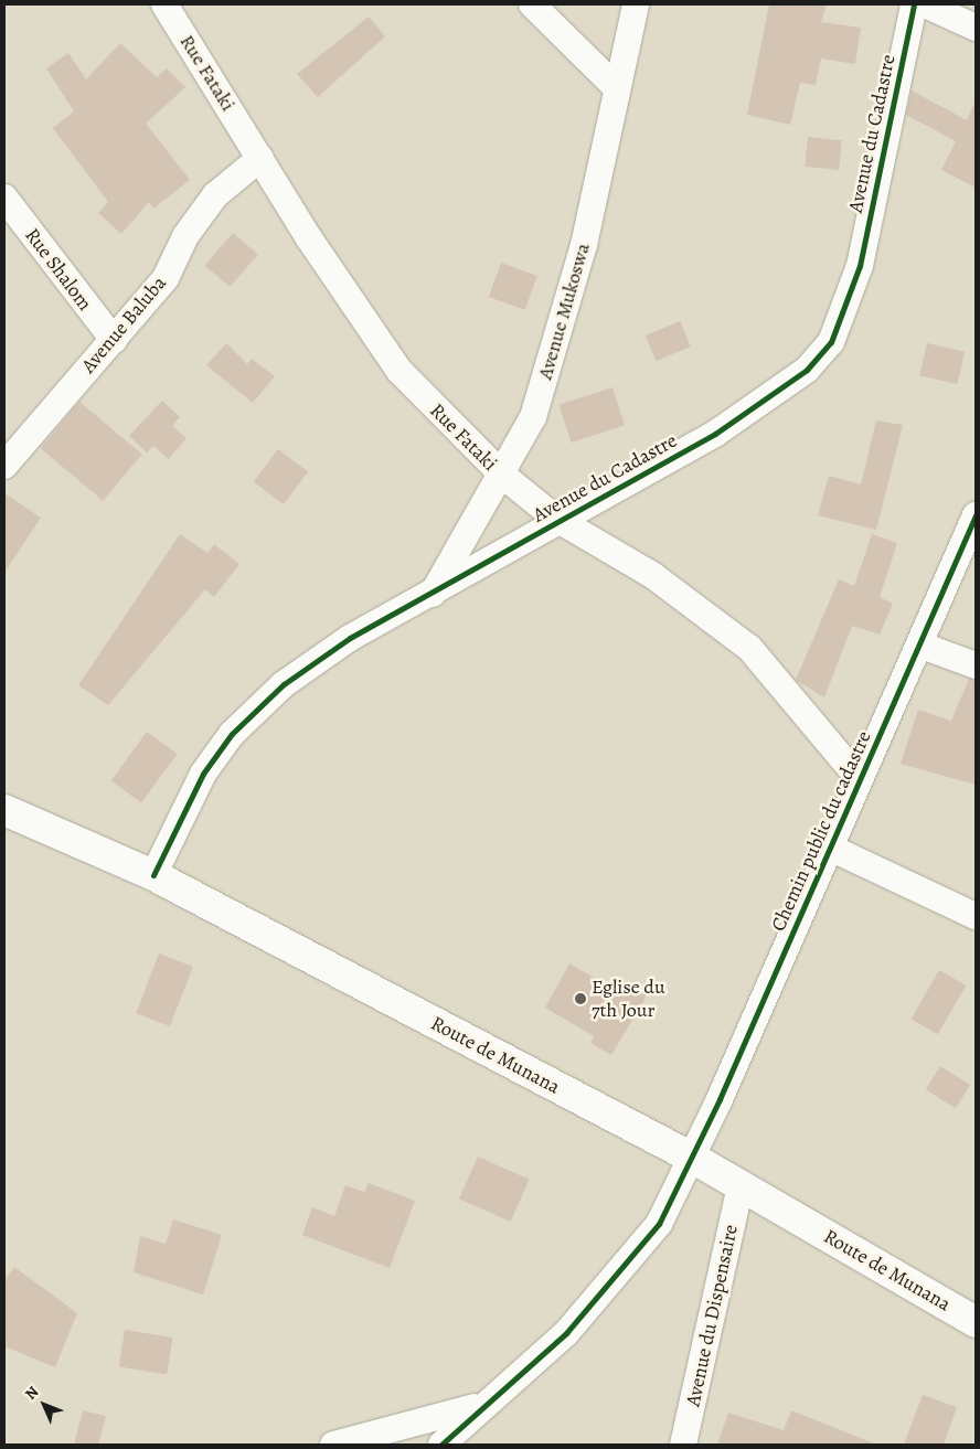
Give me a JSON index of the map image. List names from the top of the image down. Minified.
{"streets":{"main road":["Route de Munana"],"street":["Rue Fataki","Avenue du Cadastre","Rue Shalom","Avenue Mukoswa","Avenue Baluba","Chemin public du cadastre","Avenue du Dispensaire"]},"crossings":[["Rue Fataki","Avenue du Cadastre"],["Rue Fataki","Avenue Mukoswa"],["Rue Fataki","Avenue Baluba"],["Rue Fataki","Chemin public du cadastre"],["Avenue du Cadastre","Avenue Mukoswa"],["Avenue du Cadastre","Route de Munana"],["Rue Shalom","Avenue Baluba"],["Chemin public du cadastre","Route de Munana"],["Route de Munana","Avenue du Dispensaire"]],"places":["Eglise du 7th Jour"],"north":"top left"}
